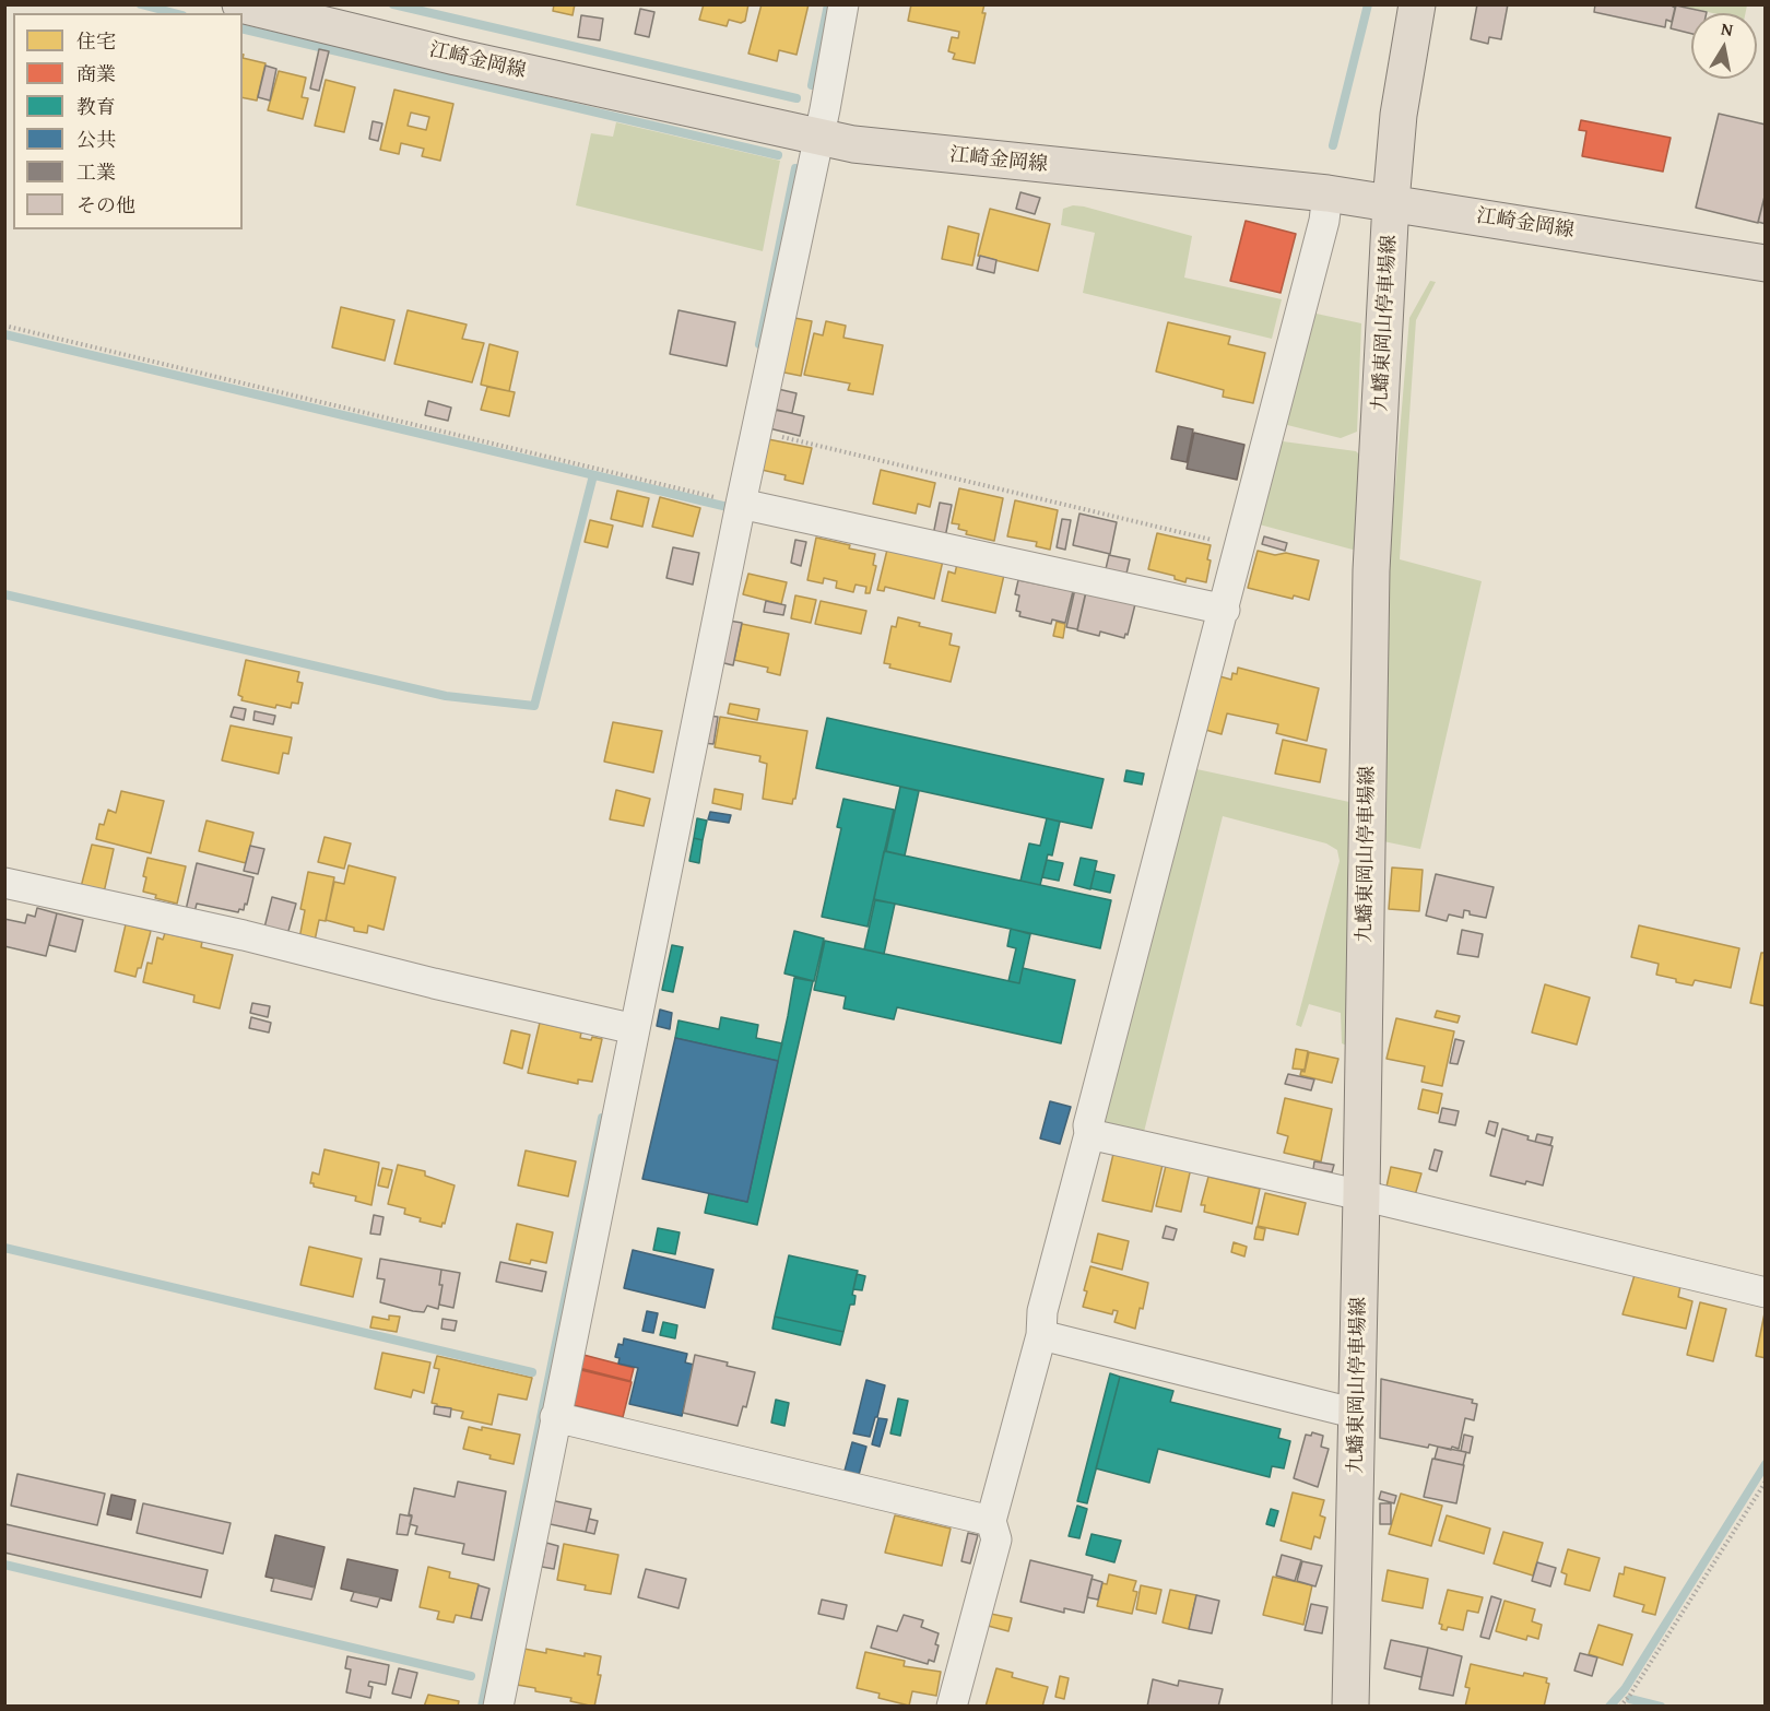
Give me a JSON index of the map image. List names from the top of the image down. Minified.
{"streets":{"main road":["江崎金岡線","九蟠東岡山停車場線"]},"crossings":[["江崎金岡線","九蟠東岡山停車場線"]],"legend":["住宅","商業","教育","公共","工業","その他"],"north":"top"}
